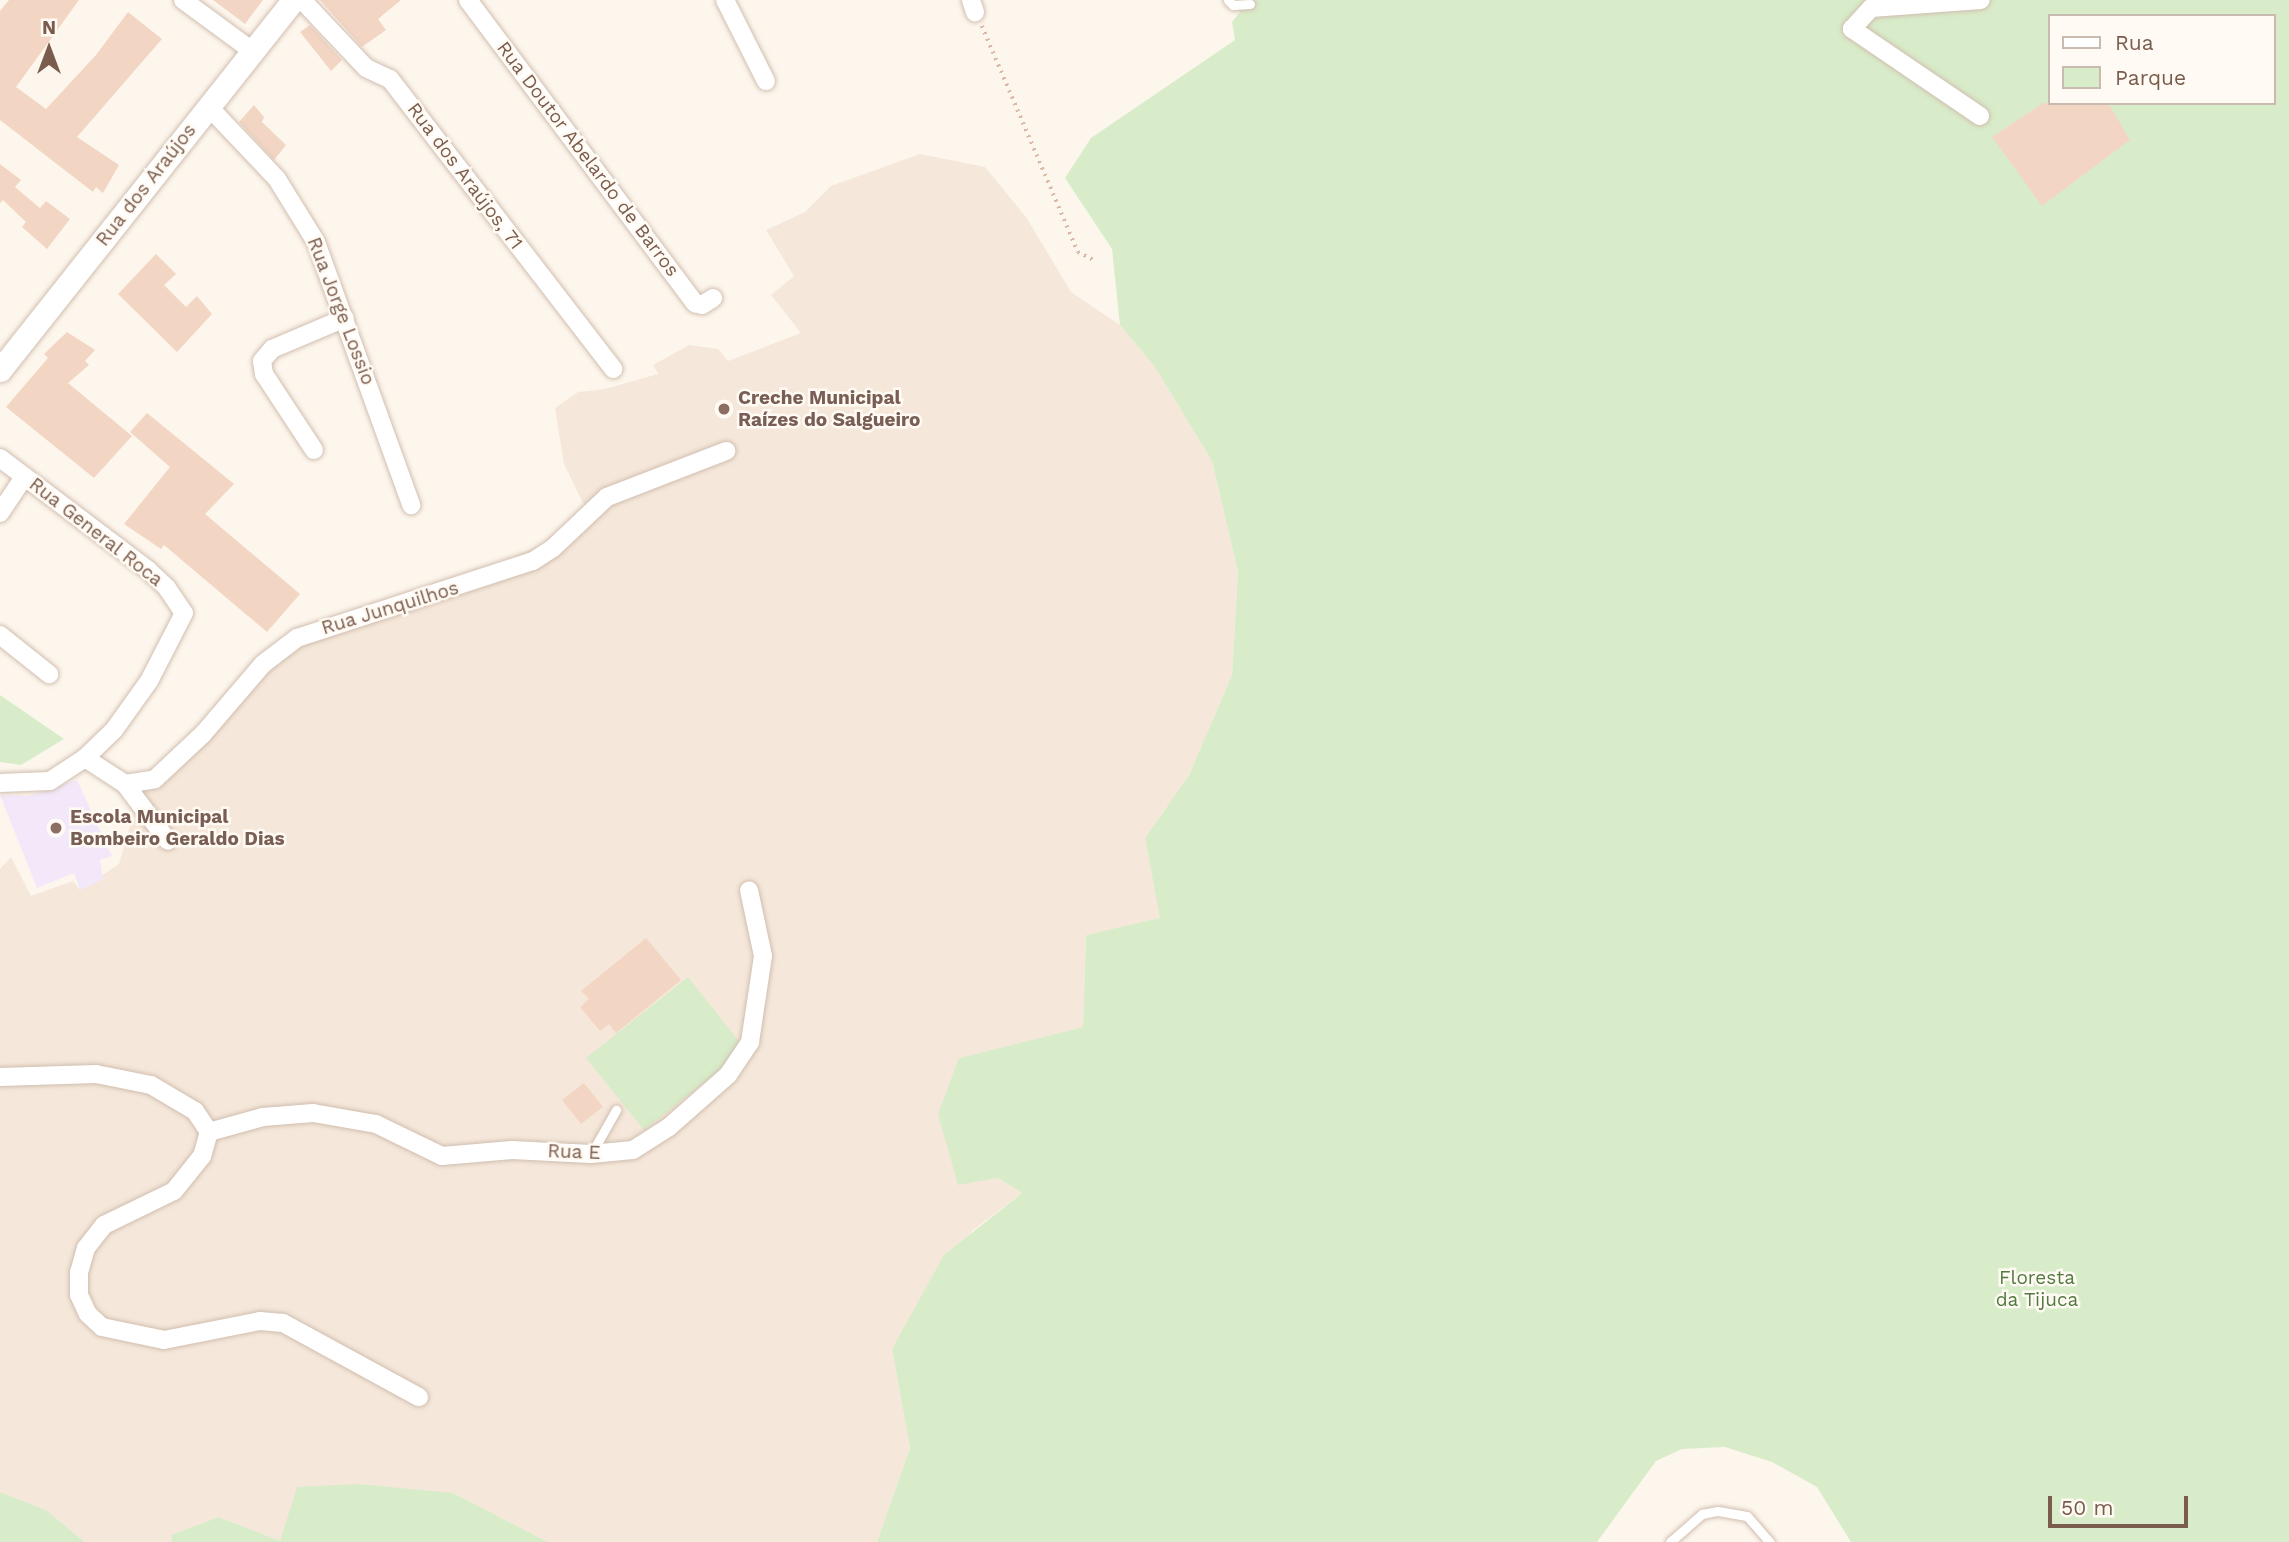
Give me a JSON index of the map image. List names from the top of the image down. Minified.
{"streets":{"street":["Rua Doutor Abelardo de Barros","Rua dos Araújos, 71","Rua dos Araújos","Rua Jorge Lossio","Rua General Roca","Rua Junquilhos","Rua E"]},"crossings":[["Rua dos Araújos","Rua Jorge Lossio"]],"parks":["Floresta da Tijuca"],"places":["Creche Municipal Raízes do Salgueiro","Escola Municipal Bombeiro Geraldo Dias"],"legend":["Rua","Parque"],"scale_bar":"50 m","north":"top"}
